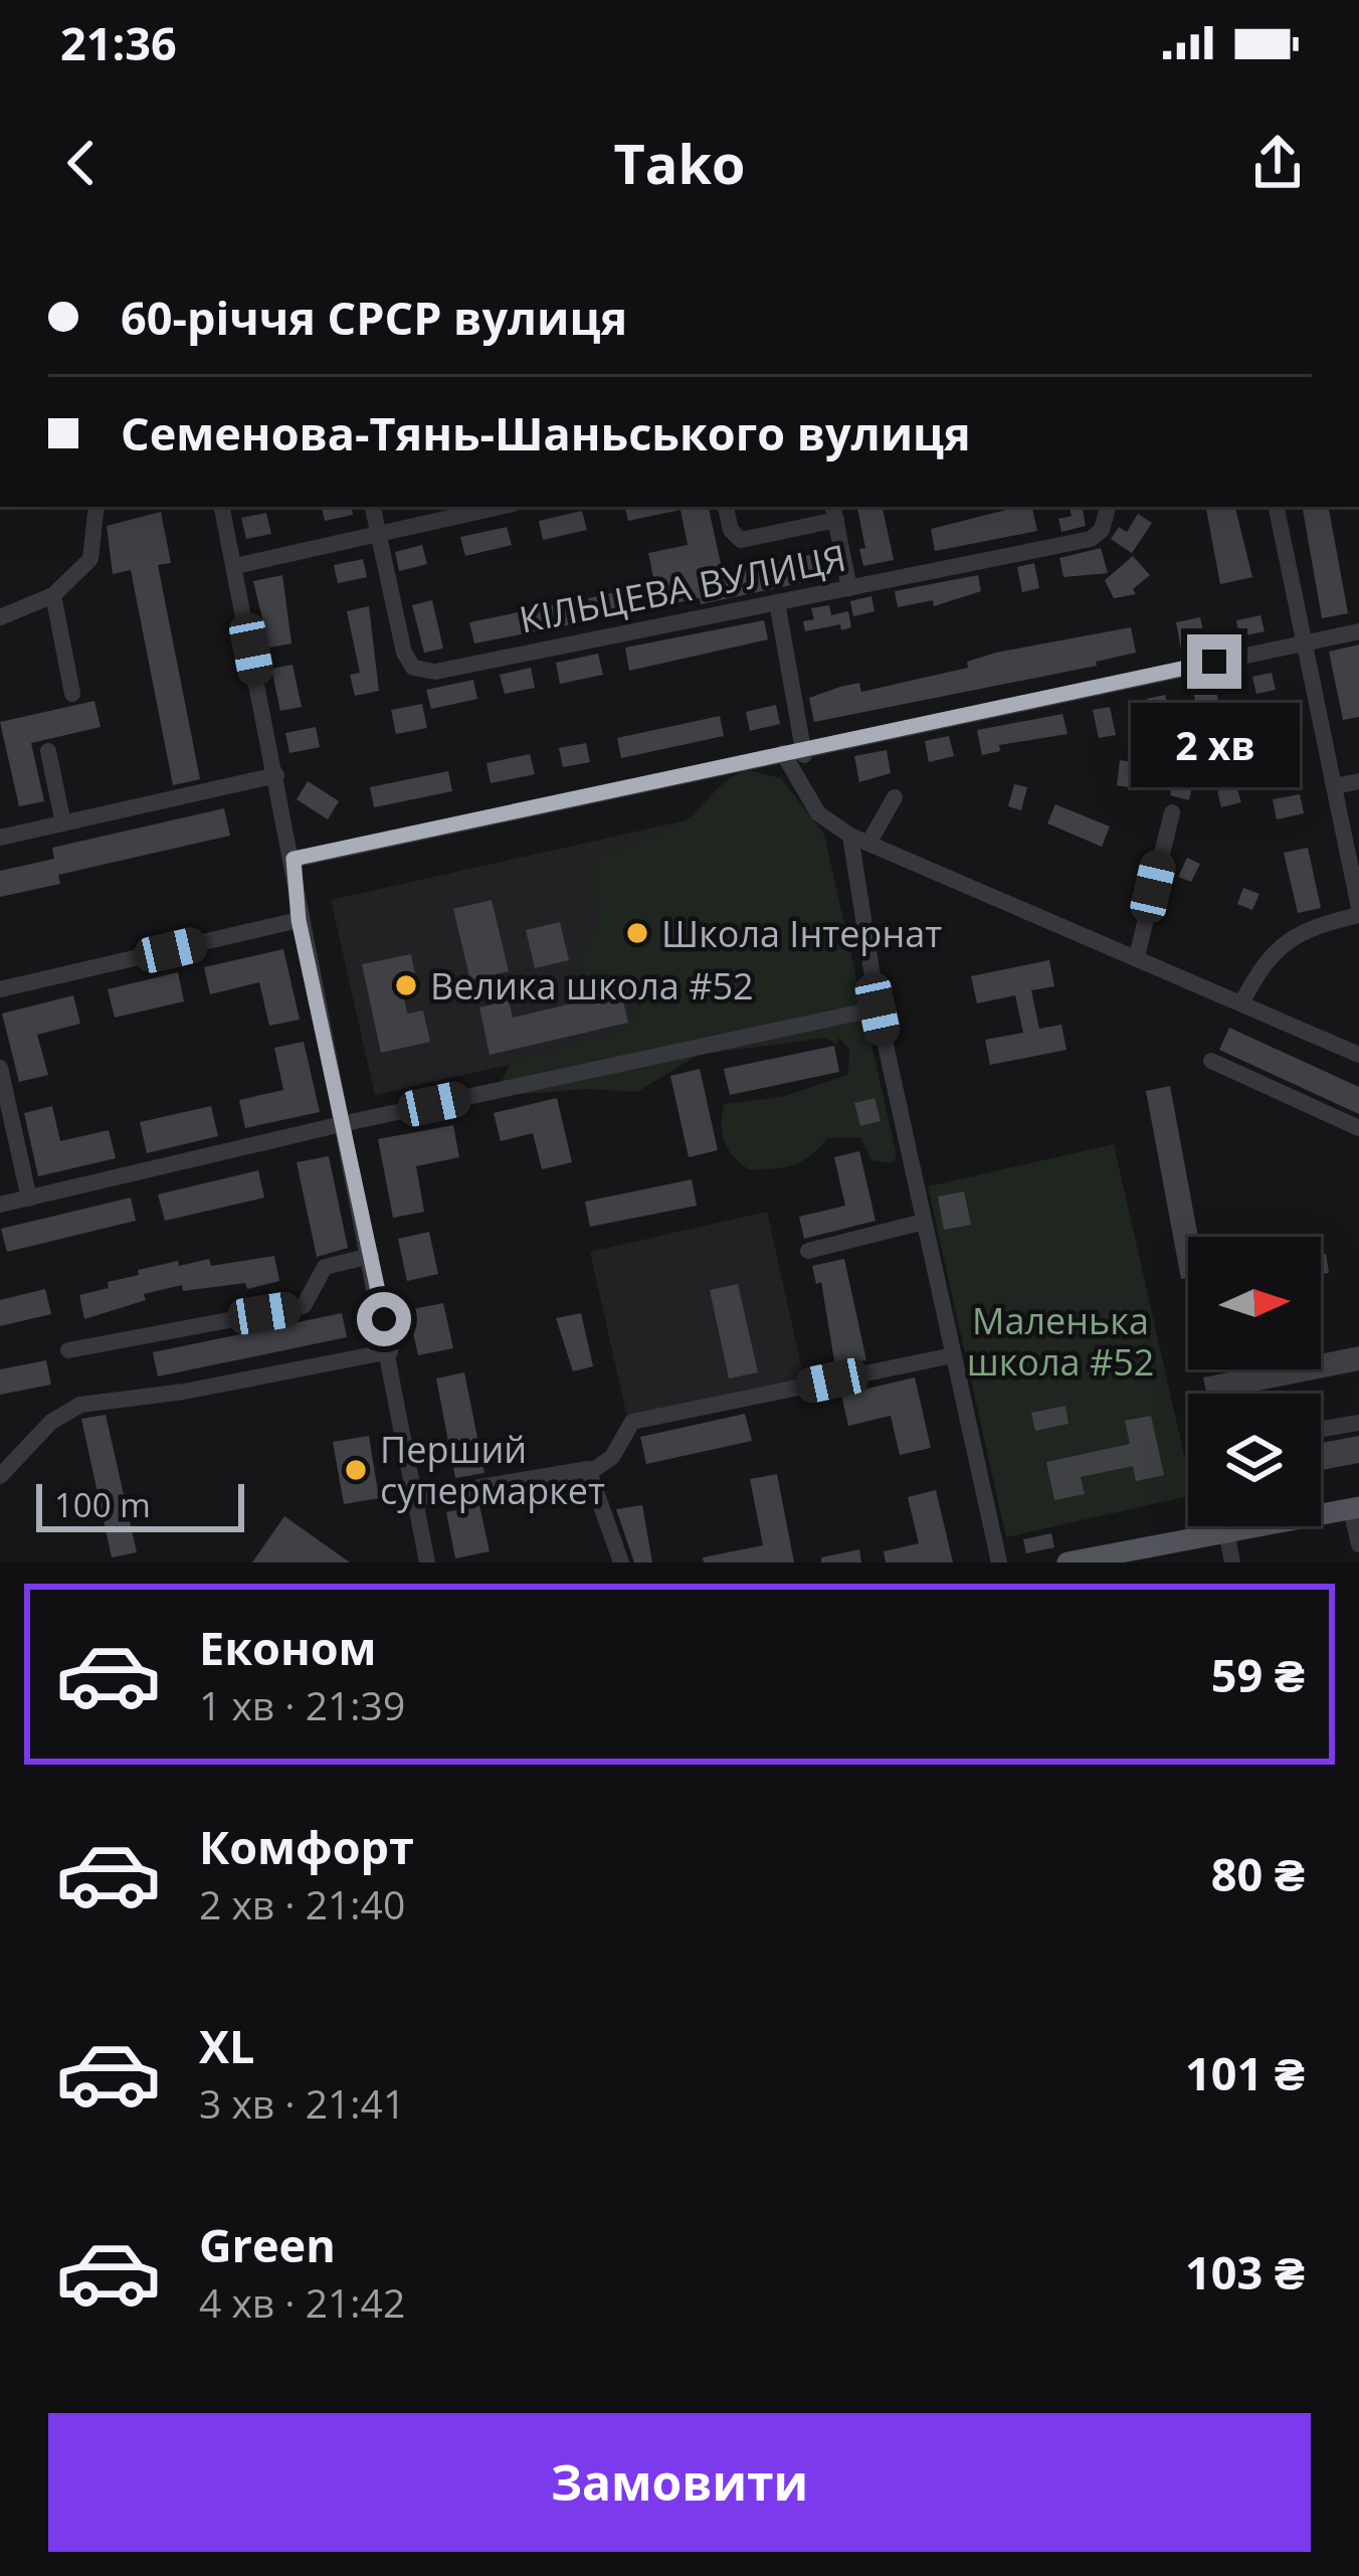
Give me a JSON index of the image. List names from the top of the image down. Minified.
{"streets":{"street":["КІЛЬЦЕВА ВУЛИЦЯ"]},"parks":["Маленька школа #52"],"places":["Школа Інтернат","Велика школа #52","Перший супермаркет"],"scale_bar":"100 m","north":"right","page":{"status":"21:36","header":"Tako","banner":["60-річчя СРСР вулиця","Семенова-Тянь-Шаньського вулиця"],"bubble":"2 хв","scale":"100 m","list":[{"name":"Економ","note":"1 хв · 21:39","value":"59 ₴"},{"name":"Комфорт","note":"2 хв · 21:40","value":"80 ₴"},{"name":"XL","note":"3 хв · 21:41","value":"101 ₴"},{"name":"Green","note":"4 хв · 21:42","value":"103 ₴"}],"buttons":"Замовити"}}
